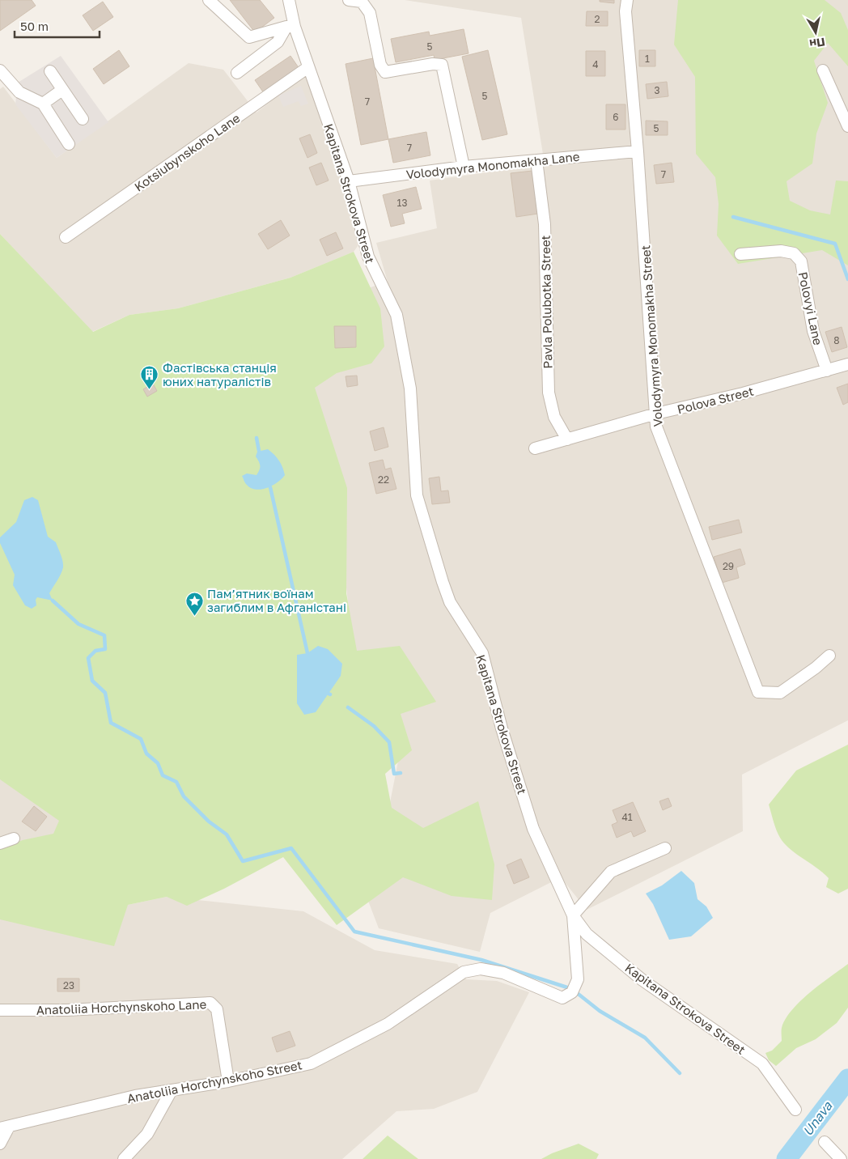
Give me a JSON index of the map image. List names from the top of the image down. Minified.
{"streets":{"street":["Kotsiubynskoho Lane","Volodymyra Monomakha Lane","Kapitana Strokova Street","Pavla Polubotka Street","Polovyi Lane","Volodymyra Monomakha Street","Polova Street","Anatoliia Horchynskoho Lane","Anatoliia Horchynskoho Street"]},"crossings":[["Kotsiubynskoho Lane","Kapitana Strokova Street"],["Volodymyra Monomakha Lane","Kapitana Strokova Street"],["Volodymyra Monomakha Lane","Pavla Polubotka Street"],["Volodymyra Monomakha Lane","Volodymyra Monomakha Street"],["Kapitana Strokova Street","Anatoliia Horchynskoho Street"],["Pavla Polubotka Street","Polova Street"],["Polovyi Lane","Polova Street"],["Volodymyra Monomakha Street","Polova Street"],["Anatoliia Horchynskoho Lane","Anatoliia Horchynskoho Street"]],"water":["Unava"],"places":{"building":["Фастівська станція юних натуралістів"],"place":["Пам’ятник воїнам загиблим в Афганістані"]},"house_numbers":["2","5","1","4","3","5","7","6","5","7","7","13","8","22","29","41","23"],"scale_bar":"50 m","north":"bottom"}
